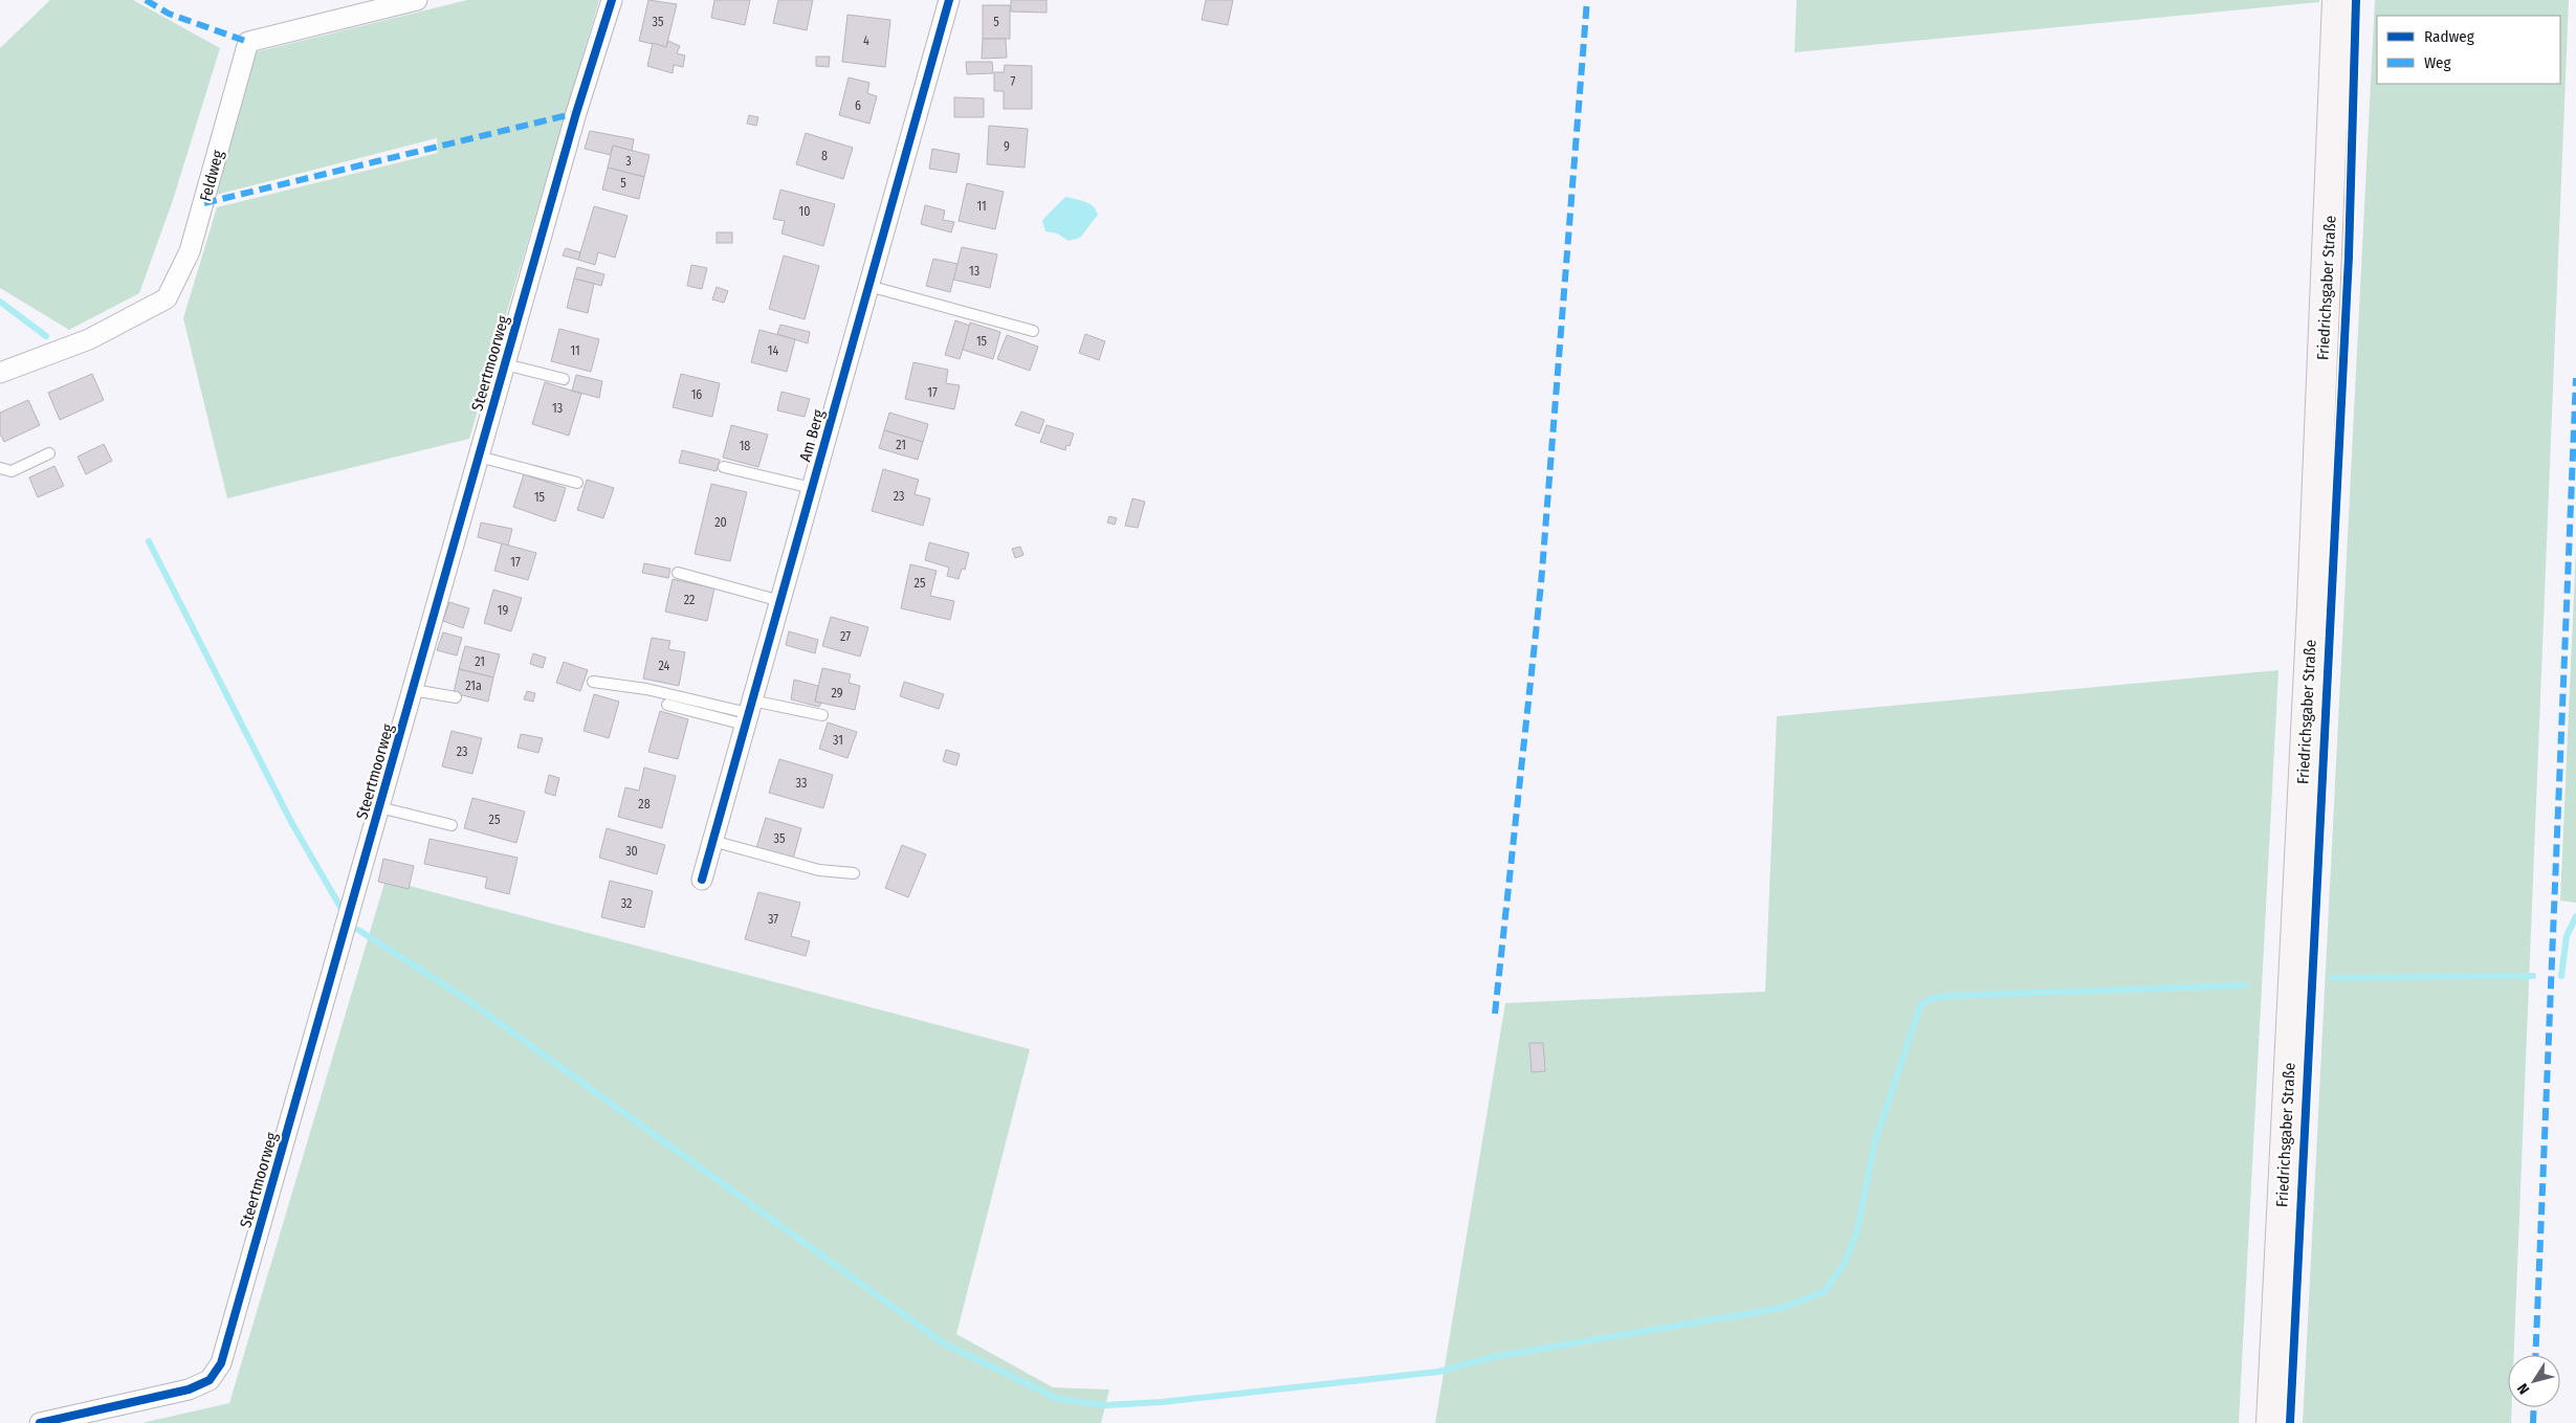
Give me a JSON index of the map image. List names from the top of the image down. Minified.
{"streets":{"main road":["Friedrichsgaber Straße"],"street":["Feldweg","Steertmoorweg","Am Berg"]},"house_numbers":["35","5","4","7","6","9","8","3","5","11","10","13","15","11","14","17","16","13","21","18","23","15","20","17","25","22","19","27","21","24","21a","29","31","23","33","28","25","35","30","32","37"],"legend":["Radweg","Weg"],"north":"bottom left"}
